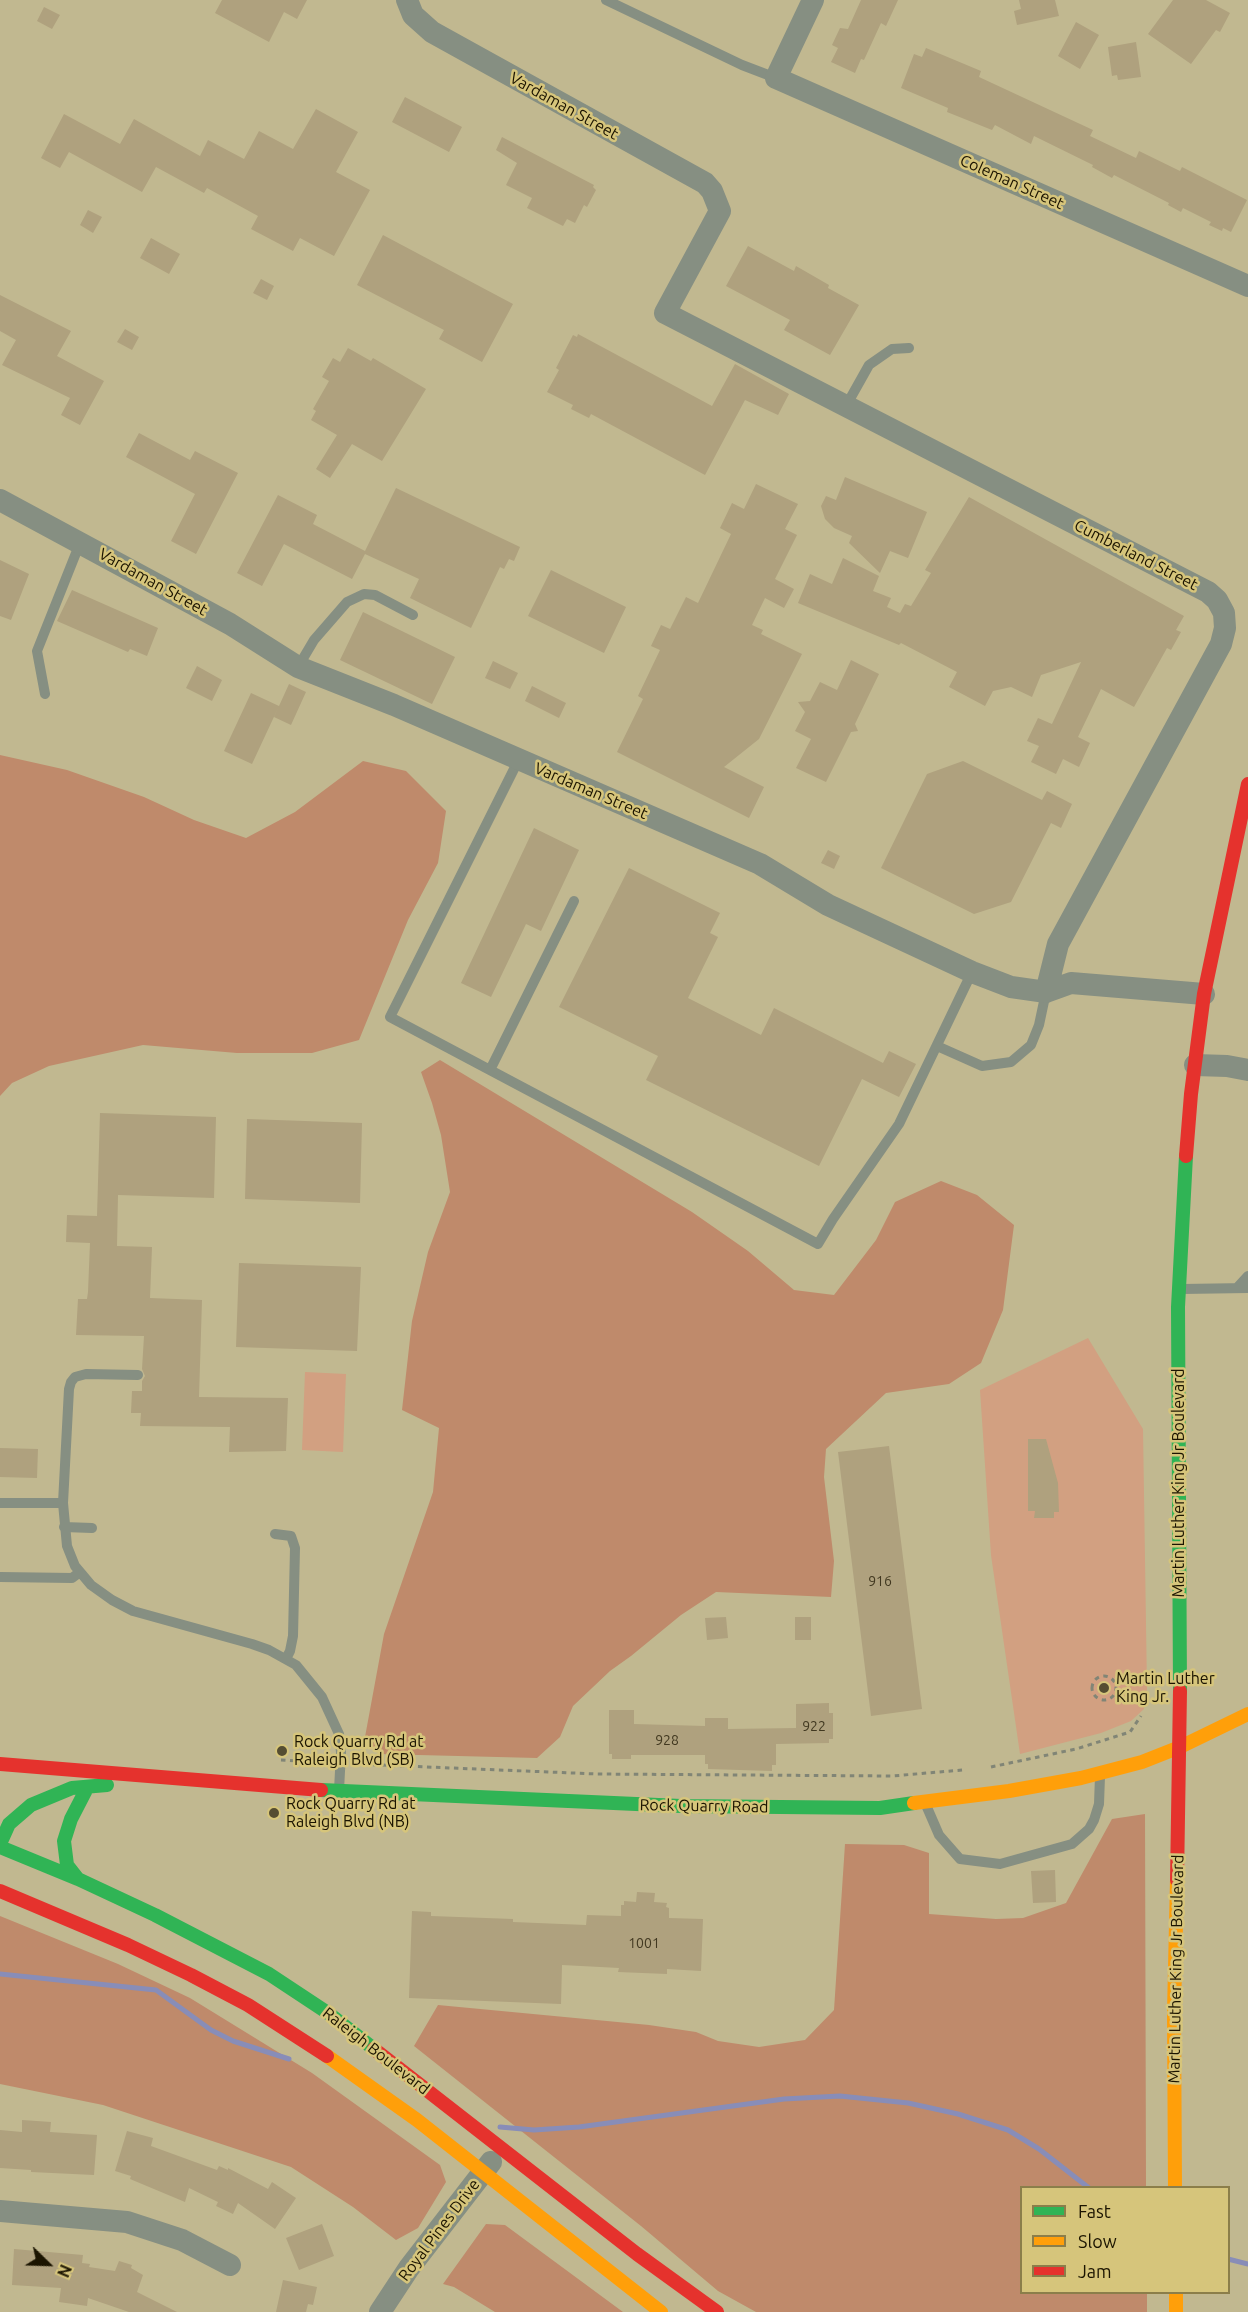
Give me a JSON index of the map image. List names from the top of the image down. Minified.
{"streets":{"main road":["Martin Luther King Jr Boulevard","Rock Quarry Road","Raleigh Boulevard"],"street":["Vardaman Street","Coleman Street","Cumberland Street","Royal Pines Drive"]},"crossings":[["Vardaman Street","Cumberland Street"],["Vardaman Street","Martin Luther King Jr Boulevard"],["Martin Luther King Jr Boulevard","Rock Quarry Road"],["Rock Quarry Road","Raleigh Boulevard"],["Raleigh Boulevard","Royal Pines Drive"]],"places":["Martin Luther King Jr.","Rock Quarry Rd at Raleigh Blvd (SB)","Rock Quarry Rd at Raleigh Blvd (NB)"],"house_numbers":["916","922","928","1001"],"legend":["Fast","Slow","Jam"],"north":"bottom right"}
